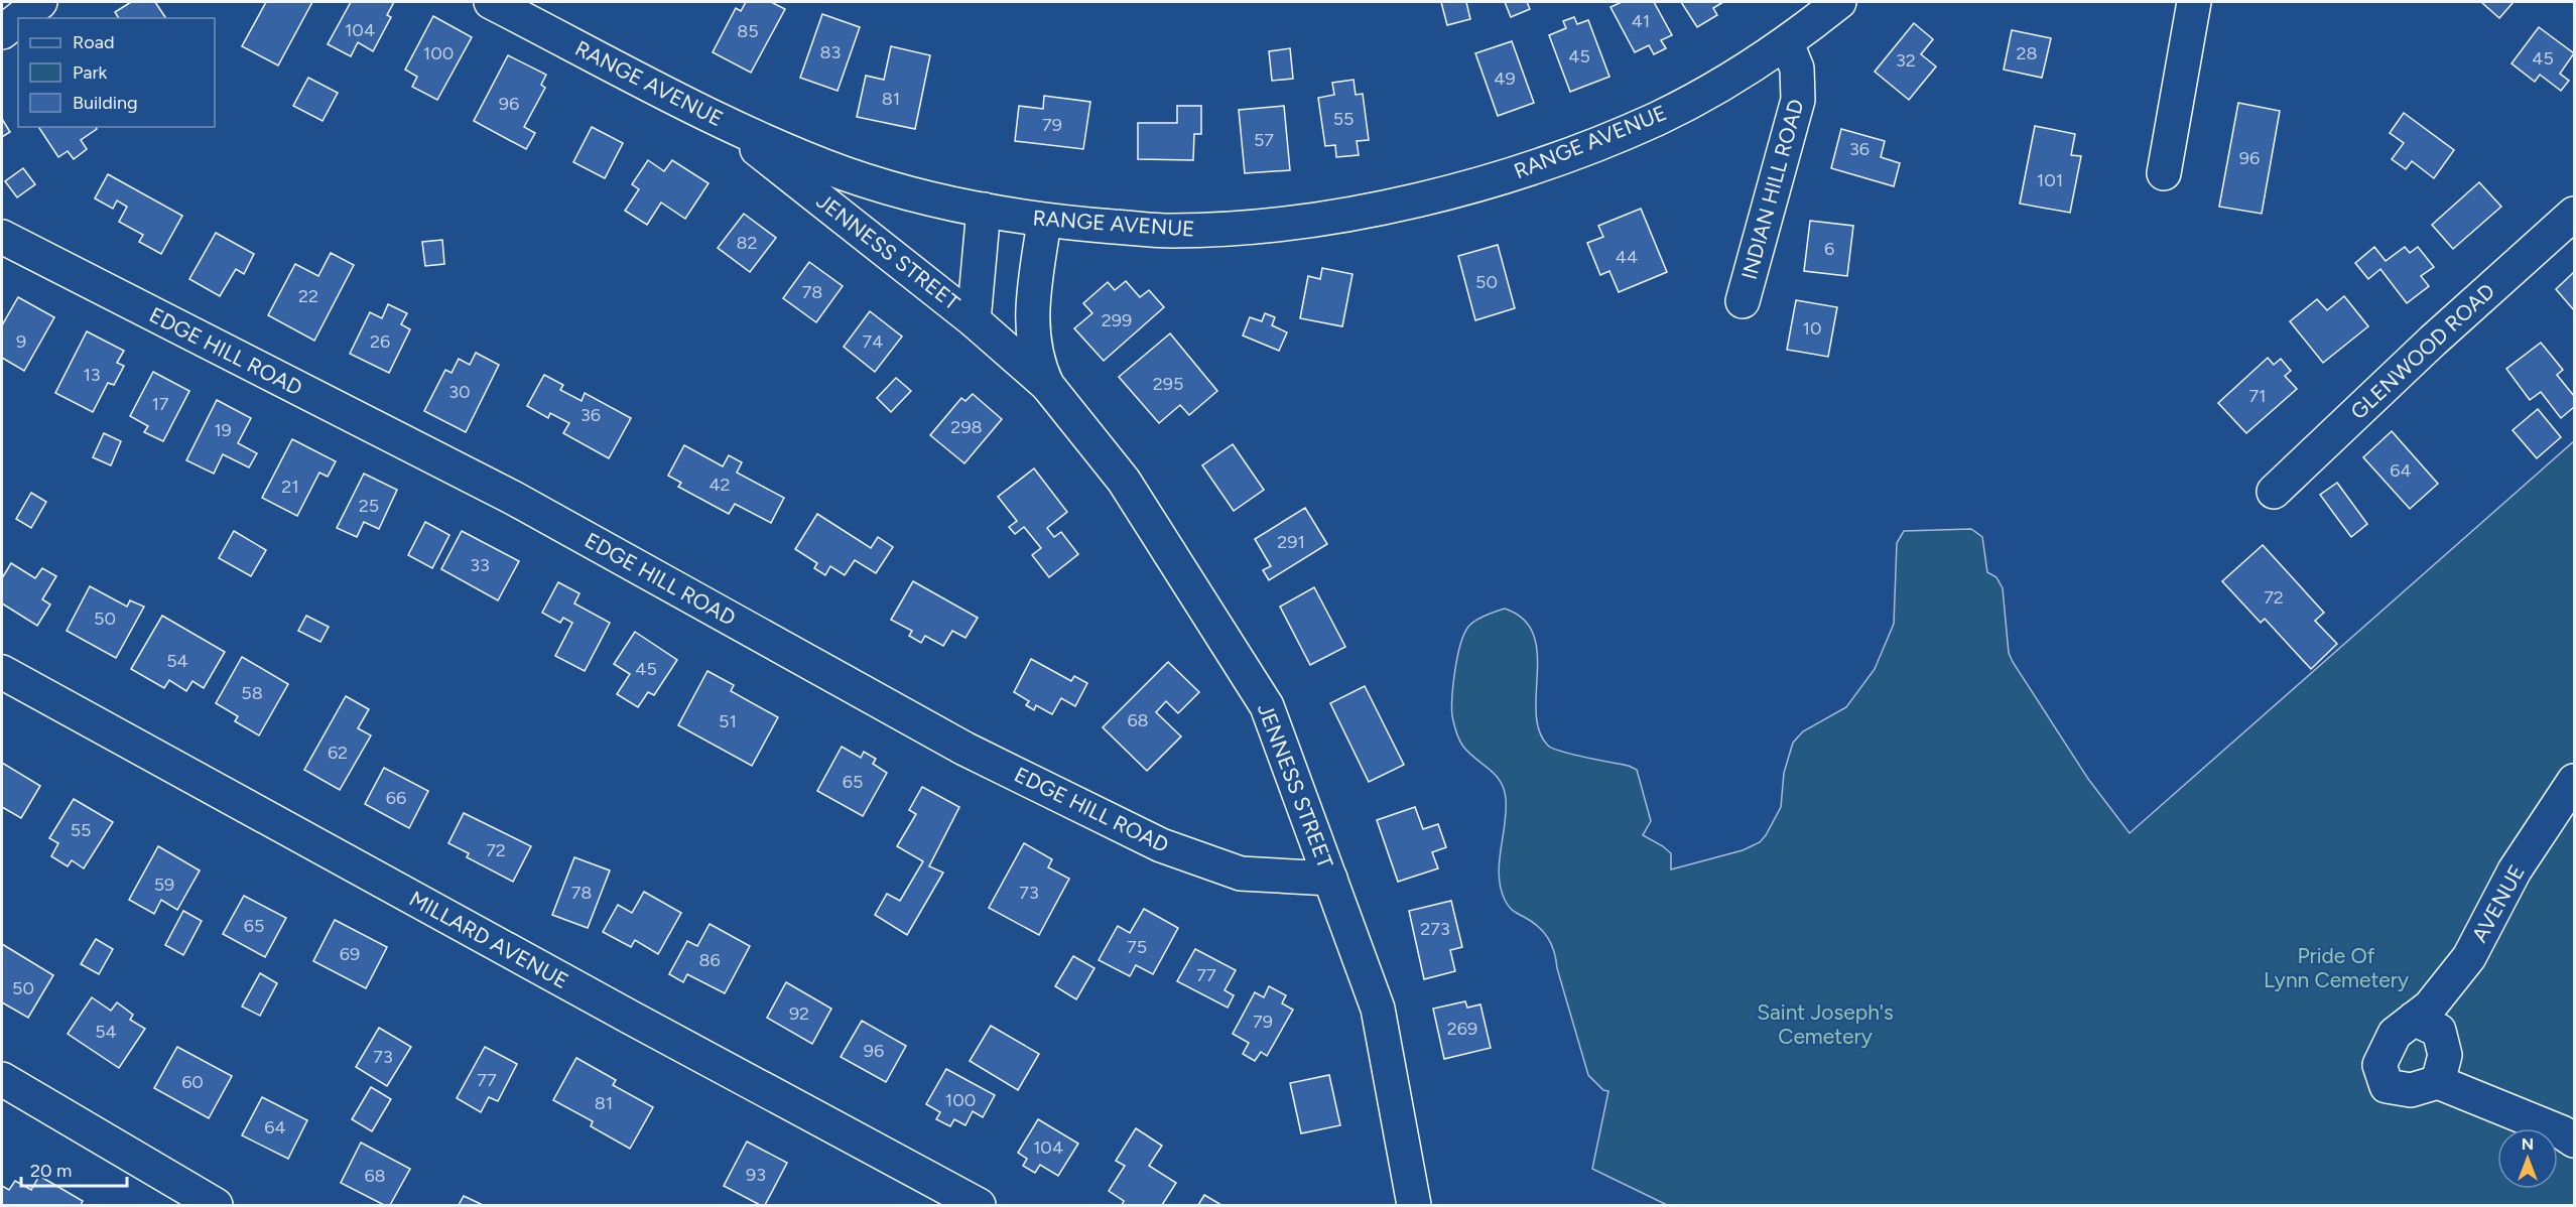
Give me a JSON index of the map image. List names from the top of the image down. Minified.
{"streets":{"street":["RANGE AVENUE","INDIAN HILL ROAD","JENNESS STREET","EDGE HILL ROAD","GLENWOOD ROAD","AVENUE","MILLARD AVENUE"]},"crossings":[["RANGE AVENUE","INDIAN HILL ROAD"],["RANGE AVENUE","JENNESS STREET"],["JENNESS STREET","EDGE HILL ROAD"]],"parks":["Pride Of Lynn Cemetery","Saint Joseph's Cemetery"],"house_numbers":["41","104","85","83","100","28","45","45","32","49","81","96","55","79","57","36","96","101","82","6","44","50","78","22","299","10","9","26","74","13","295","30","71","17","36","298","19","64","42","21","25","291","33","72","50","54","45","58","68","51","62","65","66","55","72","59","78","73","65","273","75","69","86","77","50","92","79","269","54","96","73","77","60","100","81","64","104","93","68"],"legend":["Road","Park","Building"],"scale_bar":"20 m","north":"top"}
